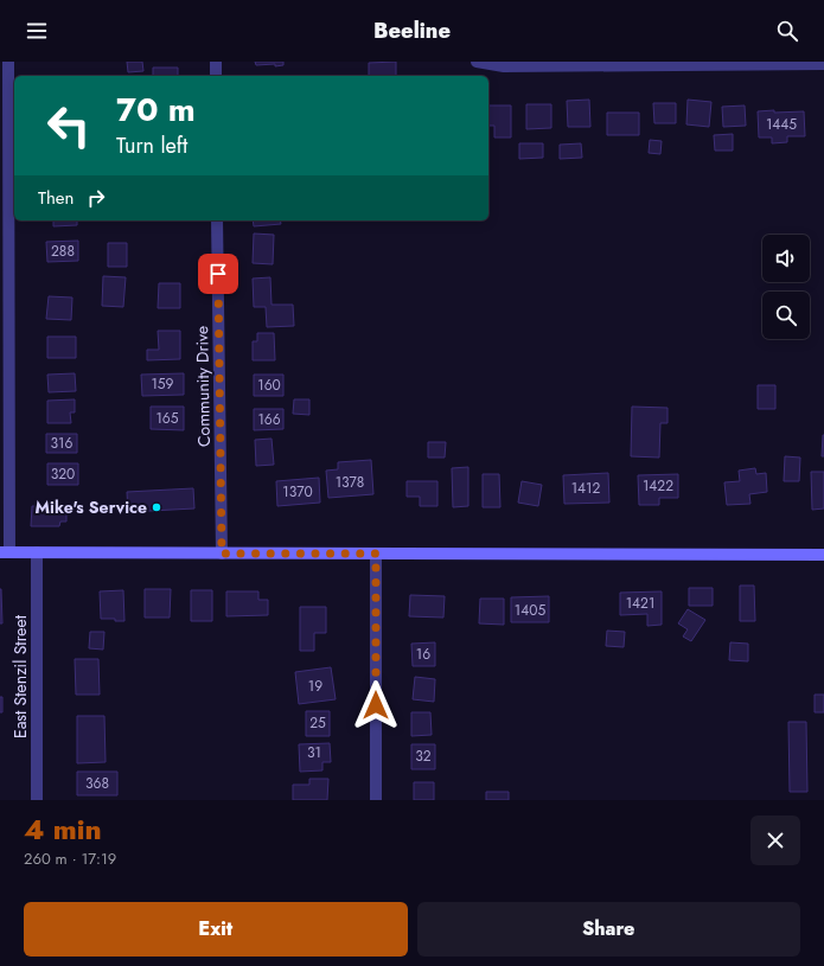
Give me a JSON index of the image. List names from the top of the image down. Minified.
{"streets":{"street":["Community Drive","East Stenzil Street"]},"places":["Mike's Service"],"house_numbers":["1445","288","159","160","165","166","316","320","1378","1422","1412","1370","1421","1405","16","19","25","31","32","368"],"page":{"header":"Beeline","turn":["70 m","Turn left"],"then":"Then","heading":["4 min","260 m · 17:19"],"buttons":["Exit","Share"]}}
